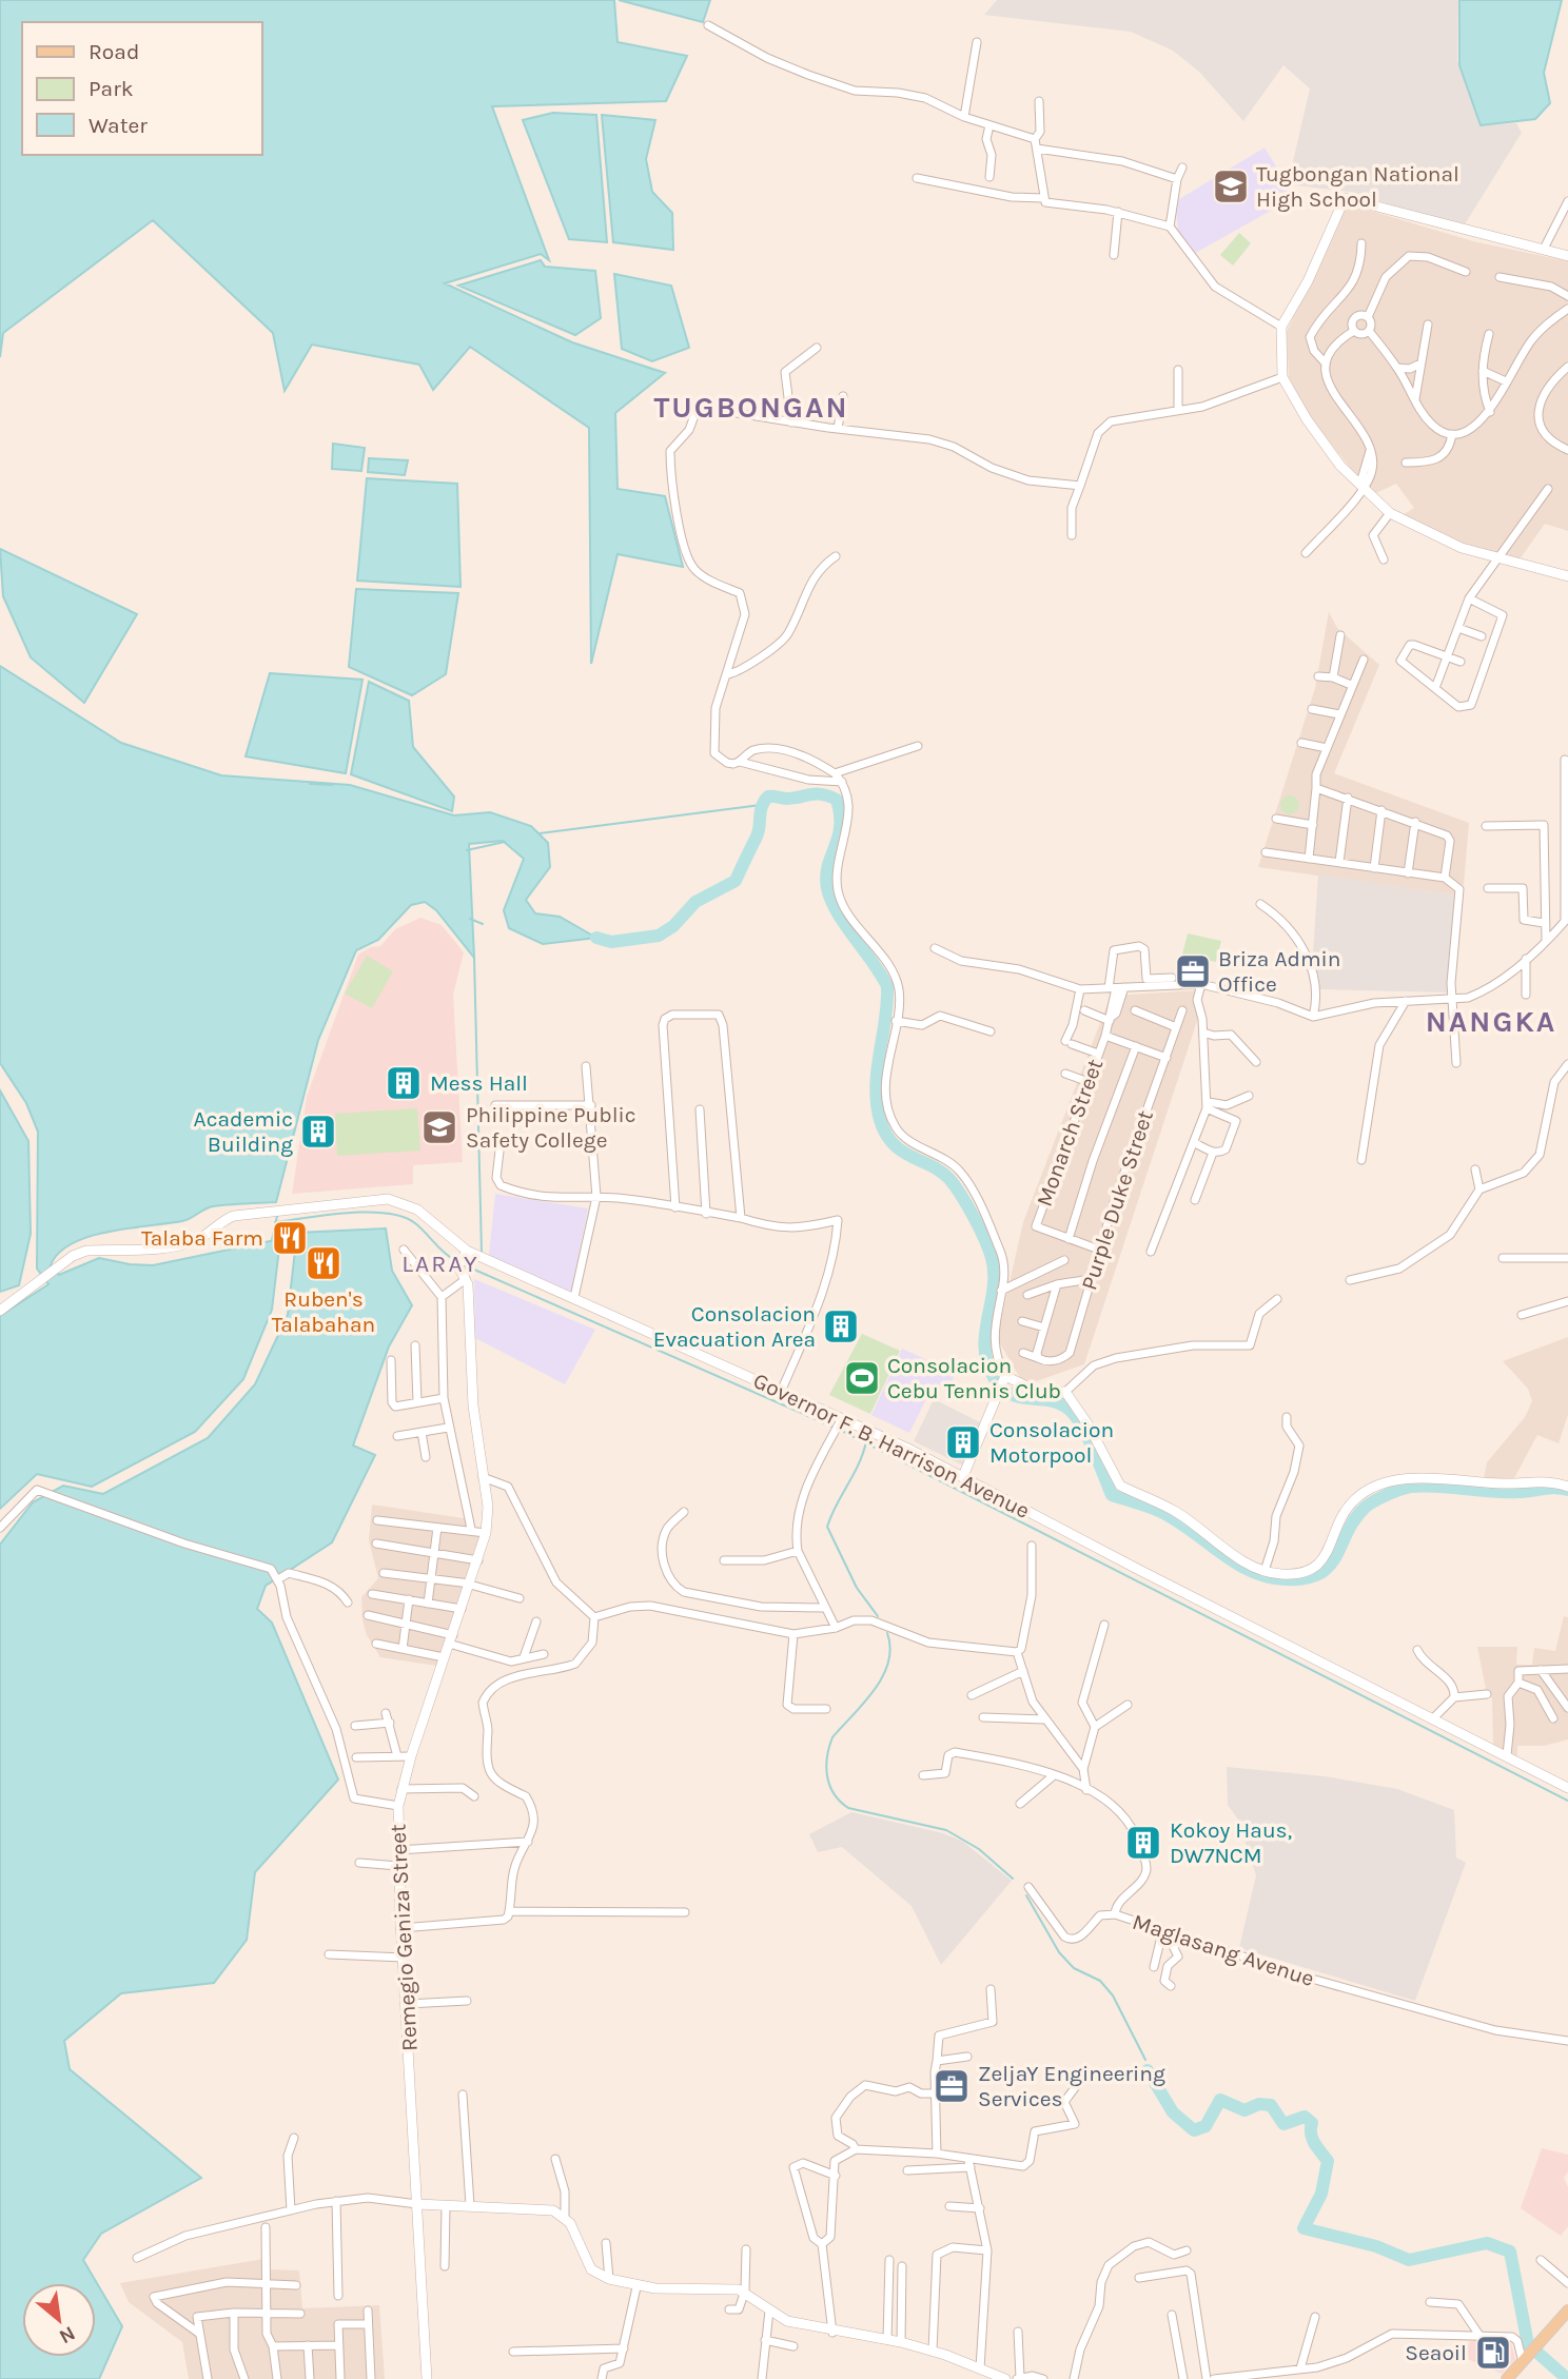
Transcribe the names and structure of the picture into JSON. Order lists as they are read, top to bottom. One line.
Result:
{"streets":{"street":["Monarch Street","Purple Duke Street","Governor F. B. Harrison Avenue","Remegio Geniza Street","Maglasang Avenue"]},"crossings":[["Monarch Street","Purple Duke Street"],["Governor F. B. Harrison Avenue","Remegio Geniza Street"]],"districts":["TUGBONGAN","NANGKA","LARAY"],"places":{"school or university":["Tugbongan National High School","Philippine Public Safety College"],"office":["Briza Admin Office","ZeljaY Engineering Services"],"building":["Mess Hall","Academic Building","Consolacion Evacuation Area","Consolacion Motorpool","Kokoy Haus, DW7NCM"],"restaurant":["Talaba Farm","Ruben's Talabahan"],"sports":["Consolacion Cebu Tennis Club"],"fuel station":["Seaoil"]},"legend":["Road","Park","Water"],"north":"bottom right"}
